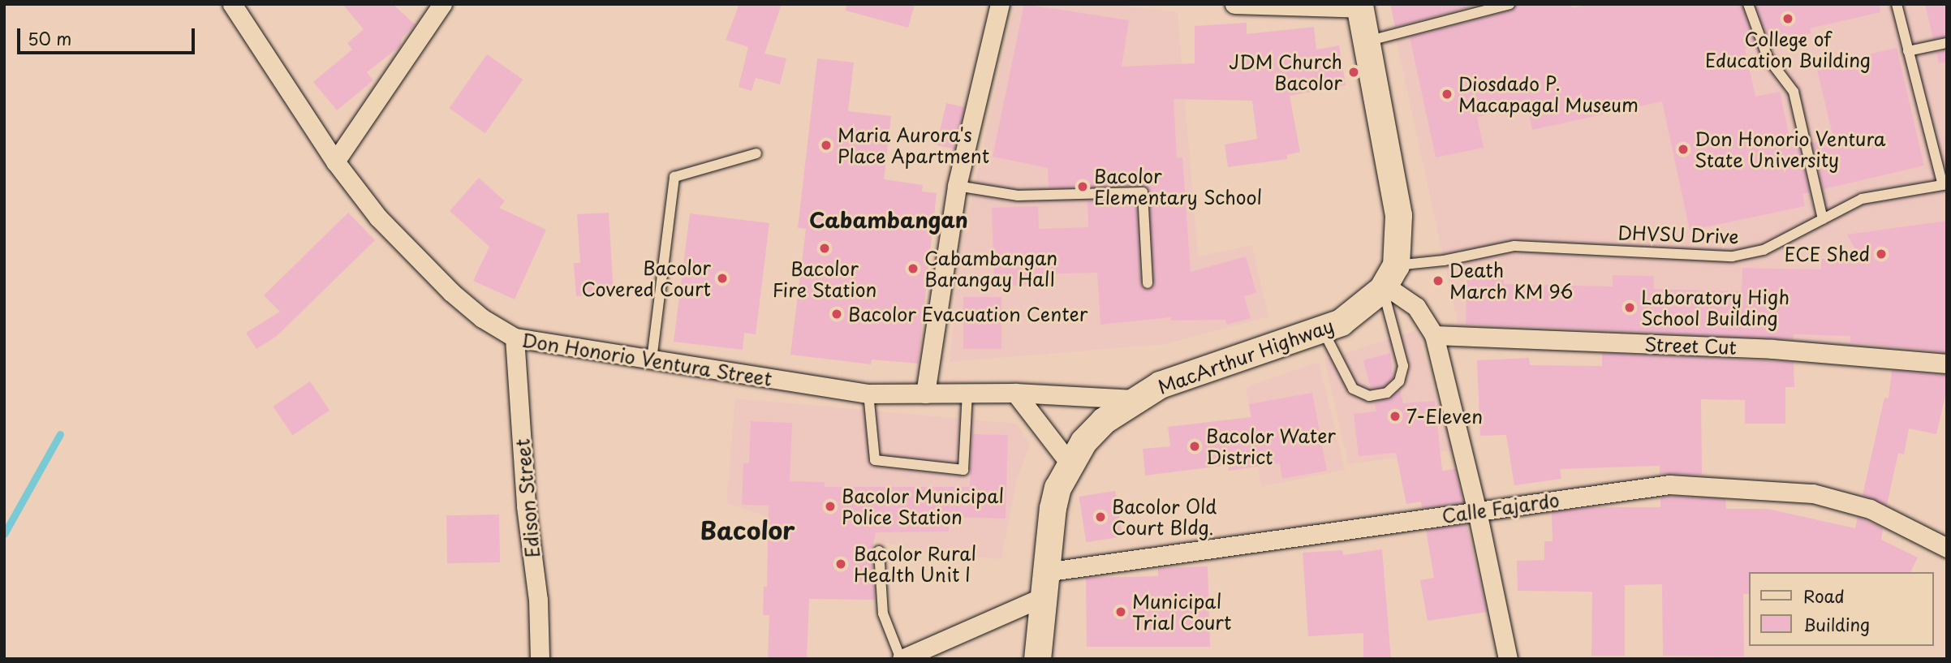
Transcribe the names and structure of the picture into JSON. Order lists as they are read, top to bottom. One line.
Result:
{"streets":{"main road":["MacArthur Highway"],"street":["Street Cut","Don Honorio Ventura Street","Edison Street","Calle Fajardo"],"lane":["DHVSU Drive"]},"crossings":[["DHVSU Drive","MacArthur Highway"],["MacArthur Highway","Don Honorio Ventura Street"],["MacArthur Highway","Calle Fajardo"],["Don Honorio Ventura Street","Edison Street"]],"districts":["Cabambangan","Bacolor"],"places":["College of Education Building","JDM Church Bacolor","Diosdado P. Macapagal Museum","Maria Aurora's Place Apartment","Don Honorio Ventura State University","Bacolor Elementary School","Bacolor Fire Station","ECE Shed","Cabambangan Barangay Hall","Bacolor Covered Court","Death March KM 96","Laboratory High School Building","Bacolor Evacuation Center","7-Eleven","Bacolor Water District","Bacolor Municipal Police Station","Bacolor Old Court Bldg.","Bacolor Rural Health Unit I","Municipal Trial Court"],"legend":["Road","Building"],"scale_bar":"50 m"}
